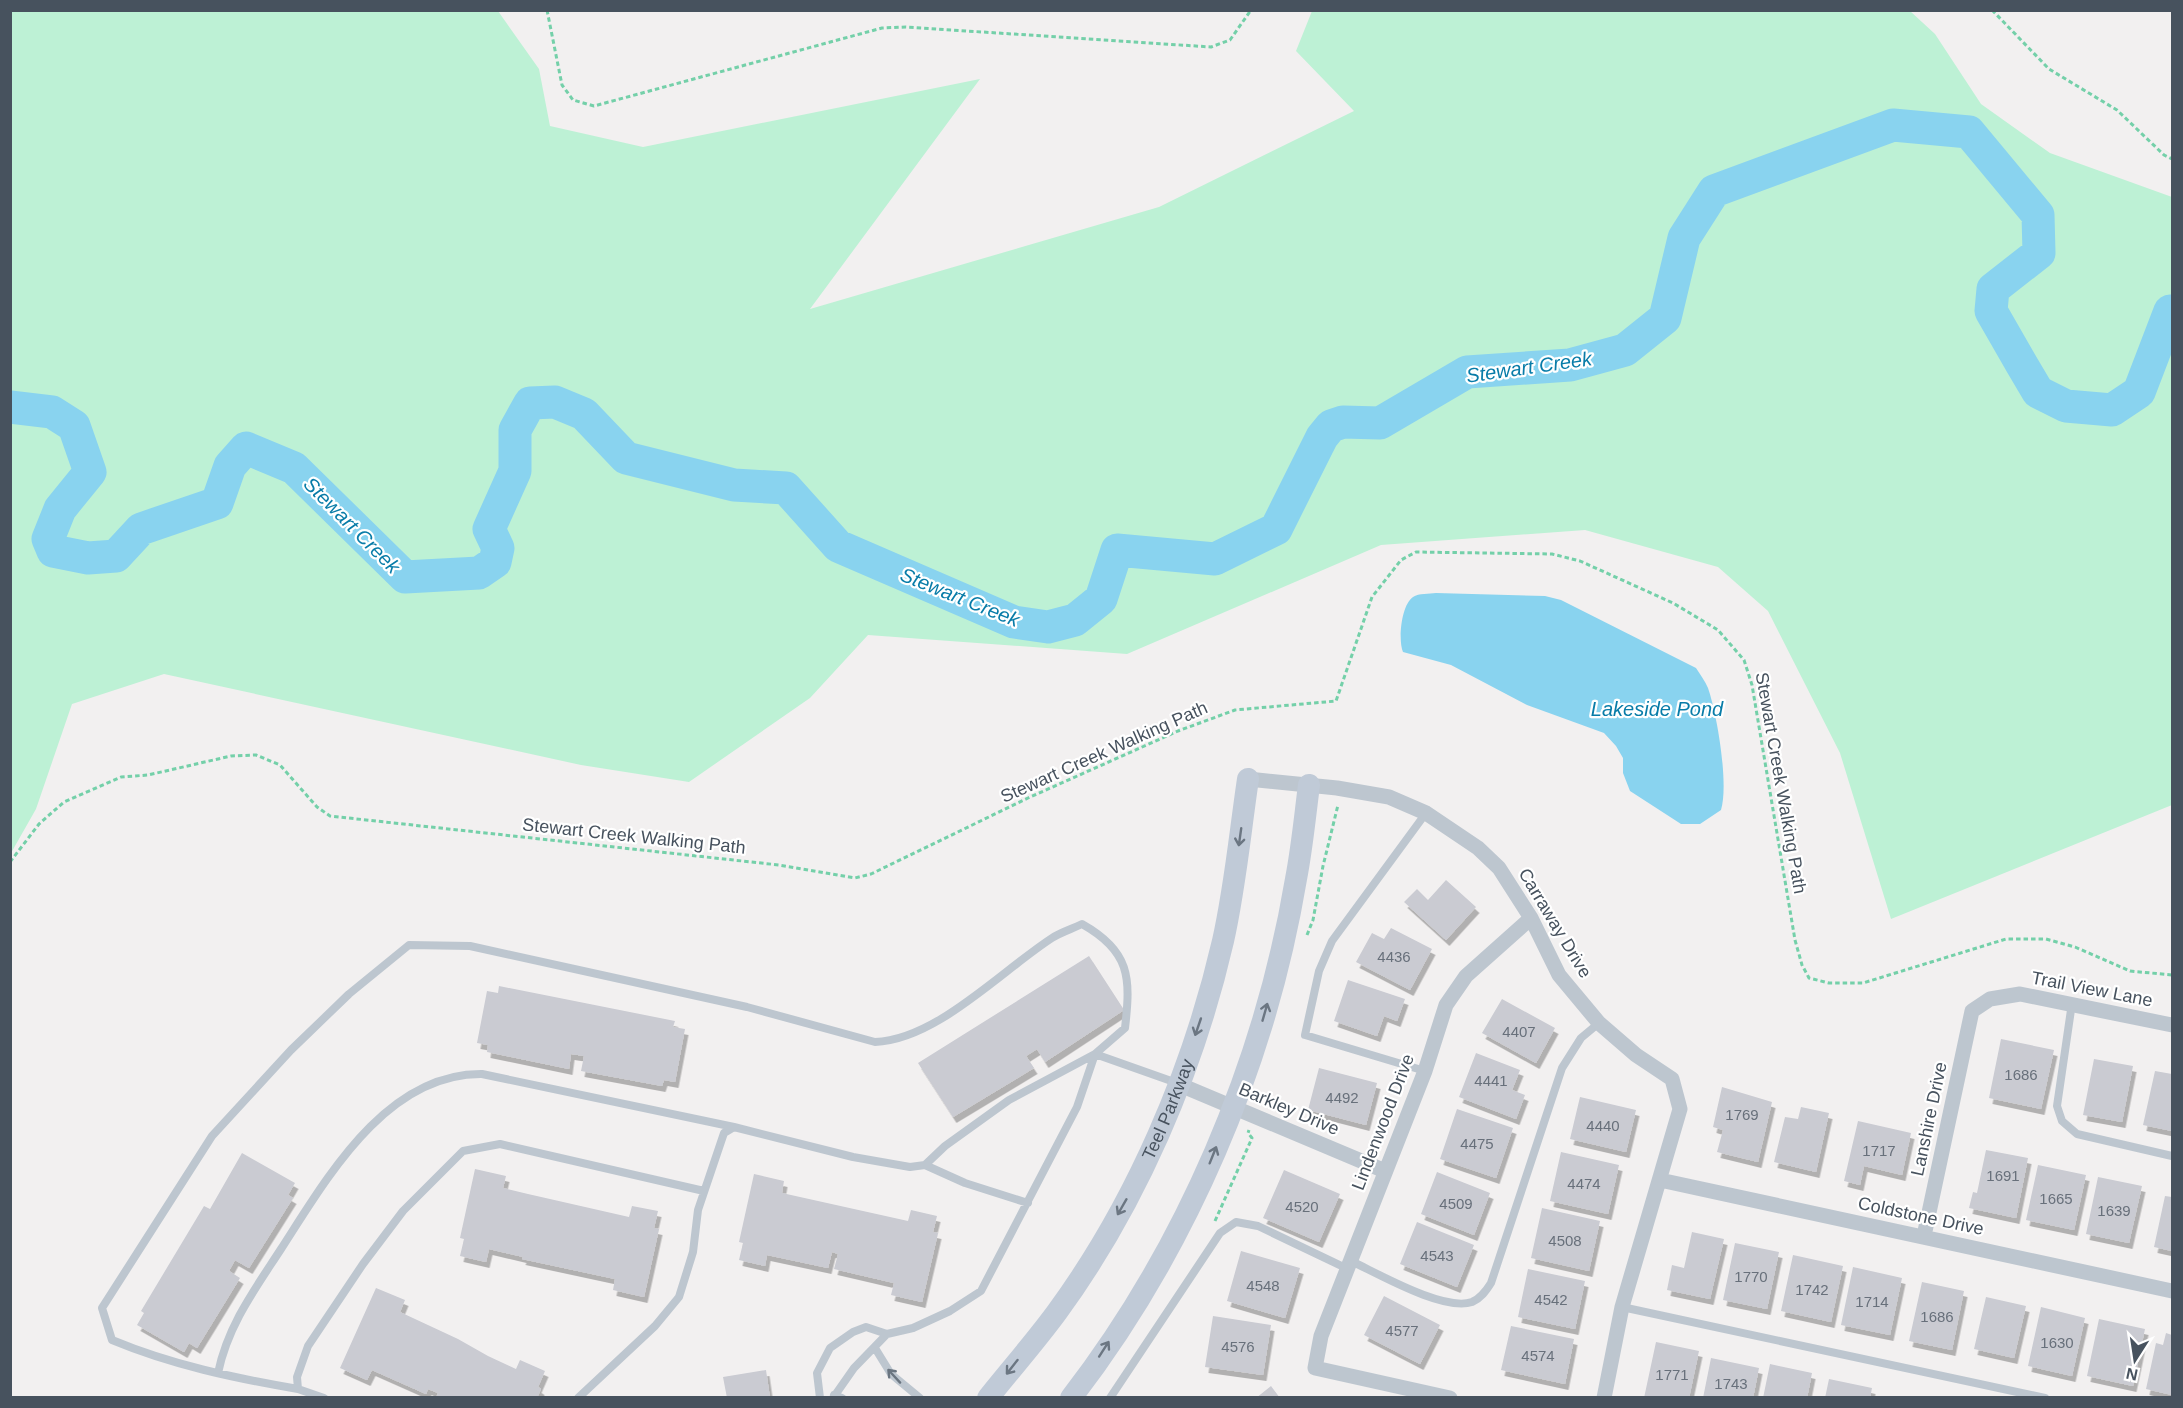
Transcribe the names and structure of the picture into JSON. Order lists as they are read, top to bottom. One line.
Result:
{"streets":{"street":["Carraway Drive","Trail View Lane","Teel Parkway","Barkley Drive","Lanshire Drive","Lindenwood Drive","Coldstone Drive"],"path":["Stewart Creek Walking Path"]},"crossings":[["Carraway Drive","Teel Parkway"],["Carraway Drive","Lindenwood Drive"],["Carraway Drive","Coldstone Drive"],["Trail View Lane","Lanshire Drive"],["Teel Parkway","Barkley Drive"],["Barkley Drive","Lindenwood Drive"],["Lanshire Drive","Coldstone Drive"]],"water":["Stewart Creek","Lakeside Pond"],"house_numbers":["4436","4407","1686","4441","4492","1769","4440","4475","1717","1691","4474","1665","4509","4520","1639","4508","4543","1770","4548","1742","4542","1714","1686","4577","1630","4576","4574","1771","1743"],"north":"bottom"}
